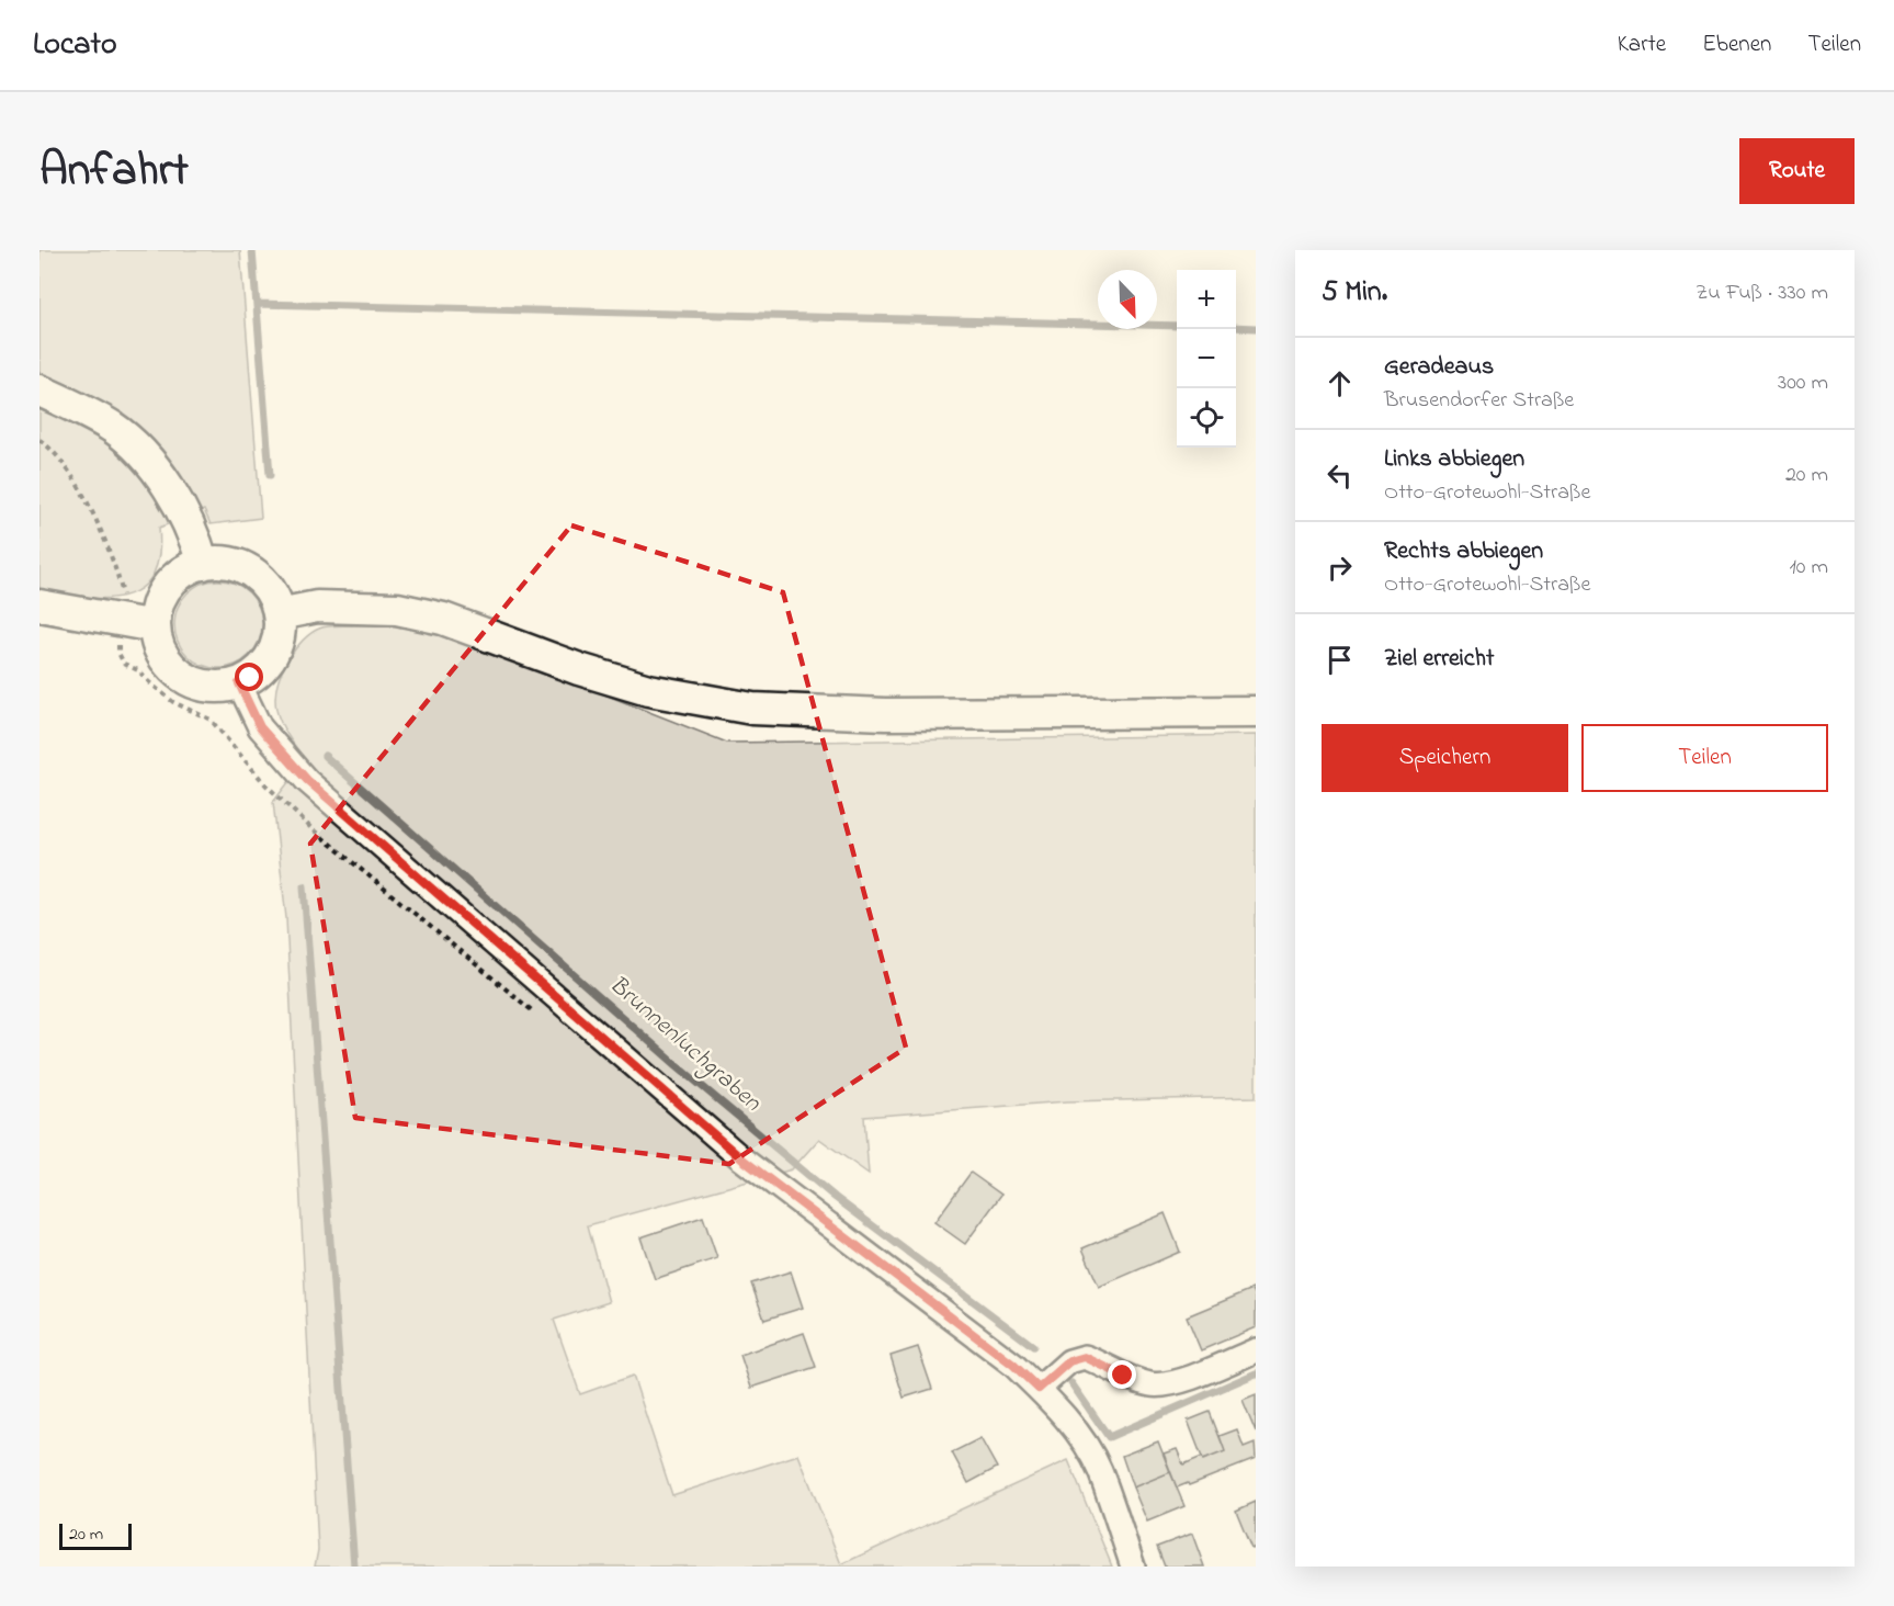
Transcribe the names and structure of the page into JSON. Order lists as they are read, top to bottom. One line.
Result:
{"water":["Brunnenluchgraben"],"scale_bar":"20 m","north":"bottom right","page":{"header":"Locato","nav":["Karte","Ebenen","Teilen"],"title":"Anfahrt","buttons":["Route",["Speichern","Teilen"]],"heading":["5 Min.","Zu Fuß · 330 m"],"map_buttons":["+","−"],"list":[["Geradeaus","Brusendorfer Straße","300 m"],["Links abbiegen","Otto-Grotewohl-Straße","20 m"],["Rechts abbiegen","Otto-Grotewohl-Straße","10 m"],"Ziel erreicht"],"scale":"20 m"}}
